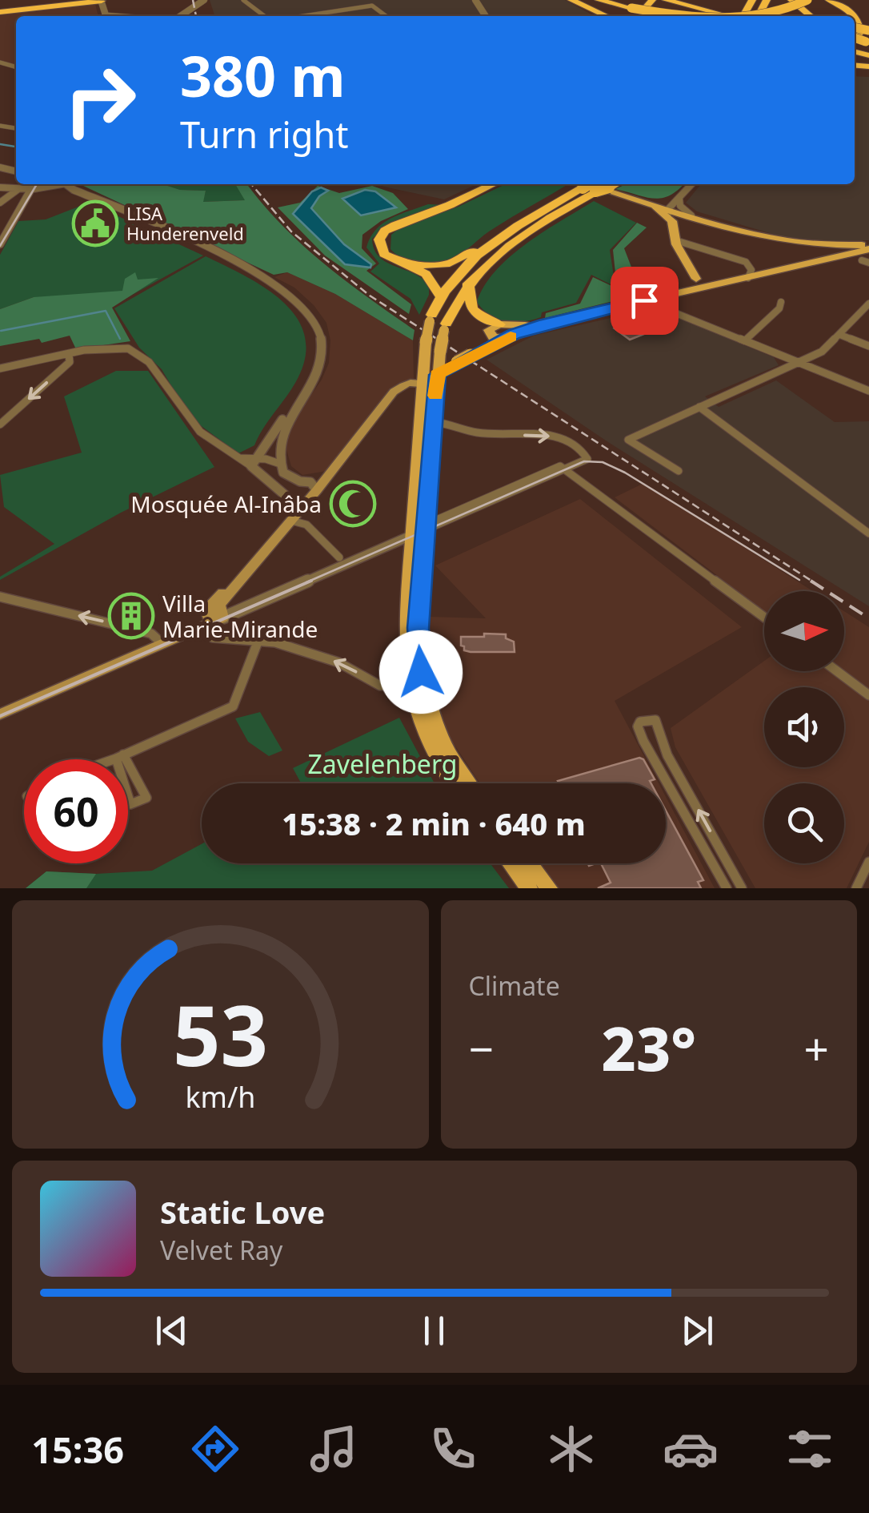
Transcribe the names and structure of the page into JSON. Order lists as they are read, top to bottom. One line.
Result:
{"parks":["Zavelenberg"],"places":{"public building":["LISA Hunderenveld"],"mosque":["Mosquée Al-Inâba"],"building":["Villa Marie-Mirande"]},"north":"right","page":{"turn":["380 m","Turn right"],"limit":"60","trip":"15:38 · 2 min · 640 m","tile":"Climate","heat":["−","23°","+"],"song":["Static Love","Velvet Ray"],"tabs":"15:36","gauge":["53","km/h"]}}
